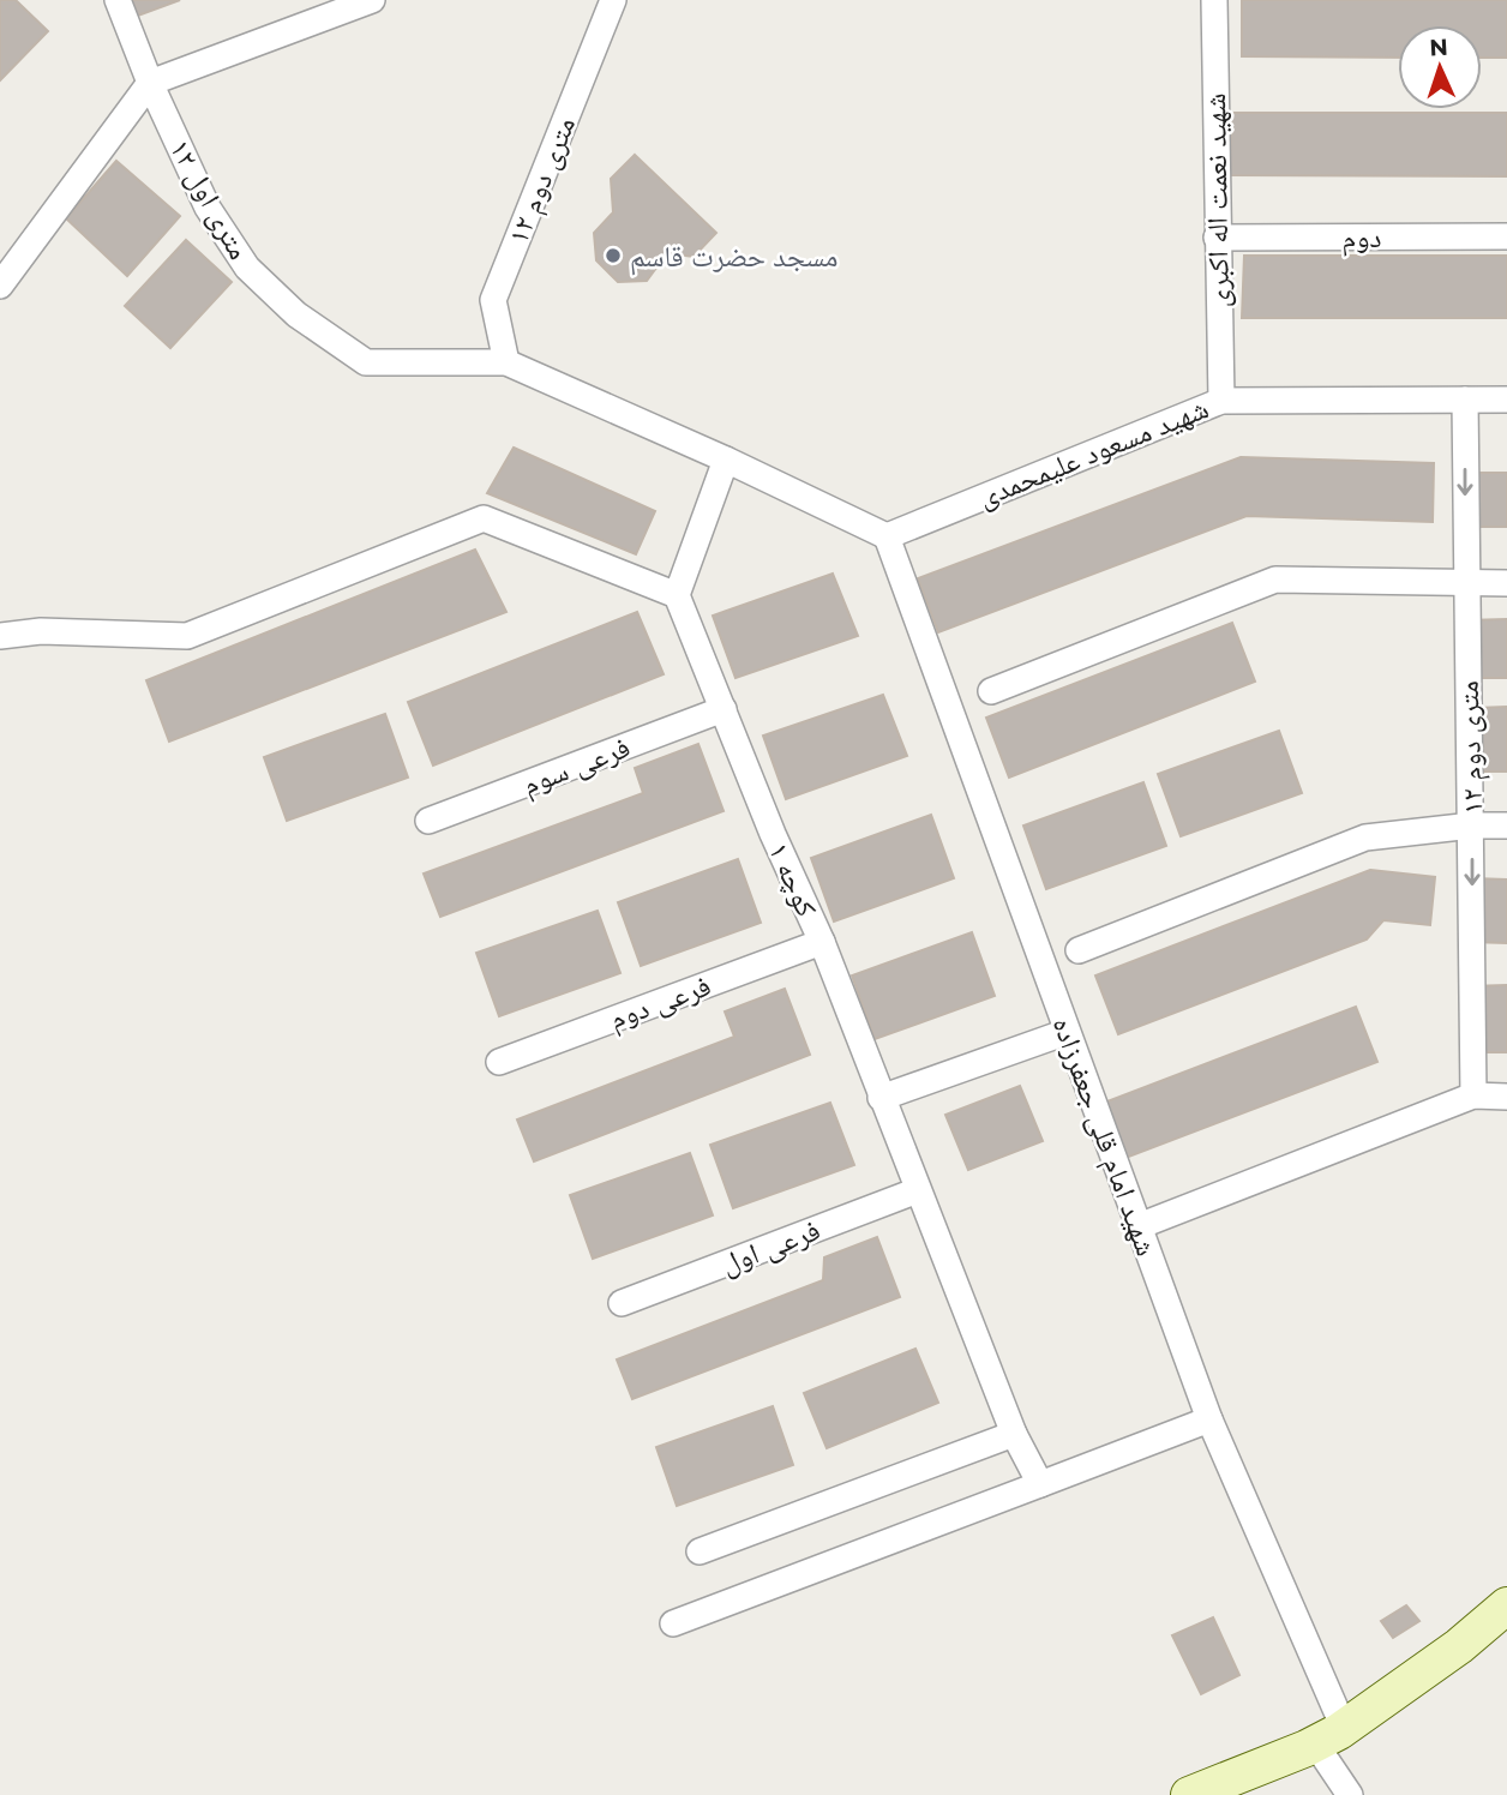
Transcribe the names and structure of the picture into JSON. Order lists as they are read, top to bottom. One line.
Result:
{"streets":{"street":["۱۲ متری دوم","۱۲ متری اول","شهید نعمت اله اکبری","دوم","شهید مسعود علیمحمدی","فرعی سوم","کوچه ۱","فرعی دوم","شهید امام قلی جعفرزاده","فرعی اول"]},"crossings":[["۱۲ متری دوم","۱۲ متری اول"],["۱۲ متری دوم","شهید مسعود علیمحمدی"],["شهید نعمت اله اکبری","دوم"],["شهید نعمت اله اکبری","شهید مسعود علیمحمدی"],["شهید مسعود علیمحمدی","شهید امام قلی جعفرزاده"],["فرعی سوم","کوچه ۱"],["کوچه ۱","فرعی دوم"],["کوچه ۱","فرعی اول"]],"one_way":["۱۲ متری دوم"],"places":["مسجد حضرت قاسم"],"north":"top"}
